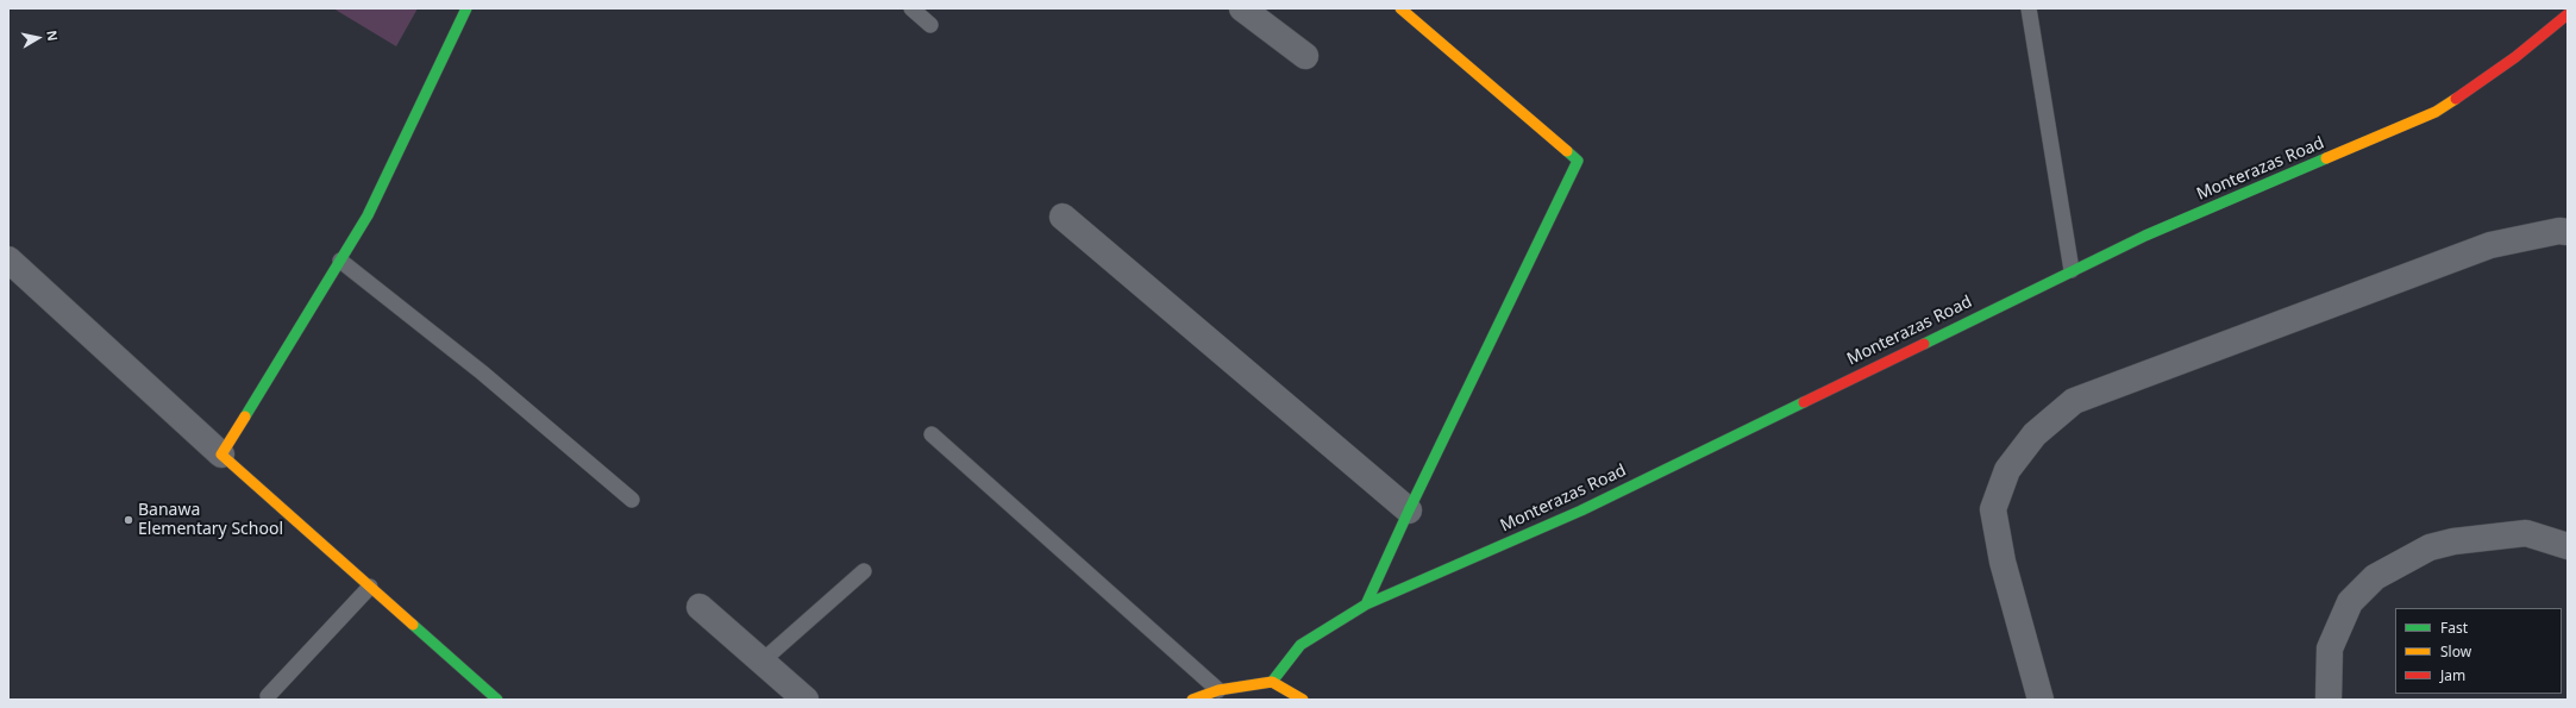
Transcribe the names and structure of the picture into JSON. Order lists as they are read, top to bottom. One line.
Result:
{"streets":{"street":["Monterazas Road"]},"places":["Banawa Elementary School"],"legend":["Fast","Slow","Jam"],"north":"right"}
